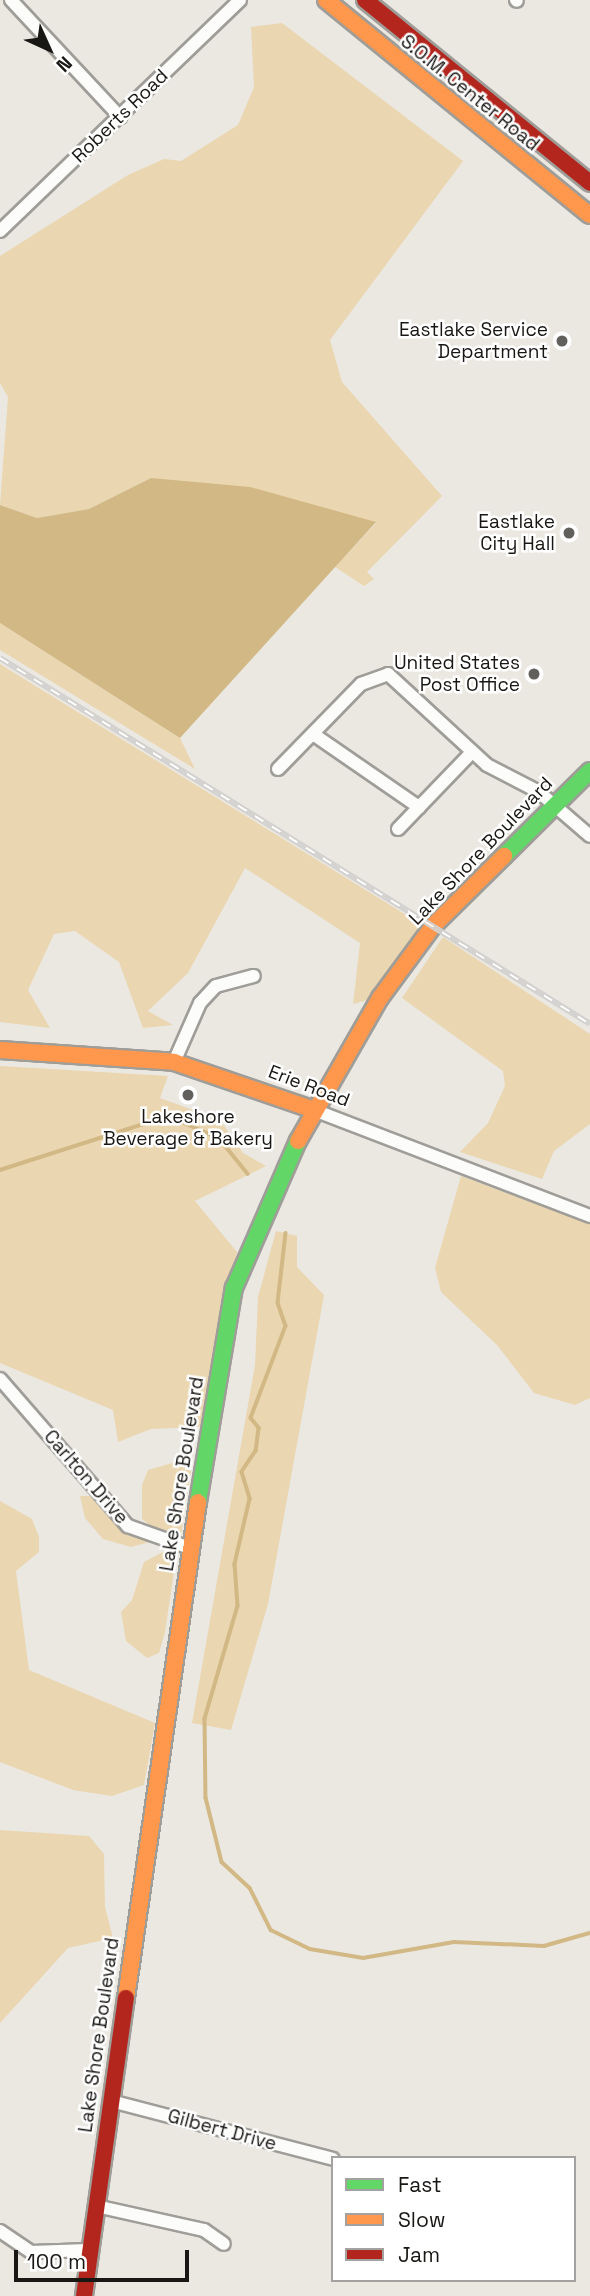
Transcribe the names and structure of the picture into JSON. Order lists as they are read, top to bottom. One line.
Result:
{"streets":{"main road":["S.O.M. Center Road","Lake Shore Boulevard","Erie Road"],"street":["Roberts Road","Carlton Drive","Gilbert Drive"]},"crossings":[["Lake Shore Boulevard","Erie Road"],["Lake Shore Boulevard","Carlton Drive"],["Lake Shore Boulevard","Gilbert Drive"]],"places":["Eastlake Service Department","Eastlake City Hall","United States Post Office","Lakeshore Beverage & Bakery"],"legend":["Fast","Slow","Jam"],"scale_bar":"100 m","north":"bottom right"}
